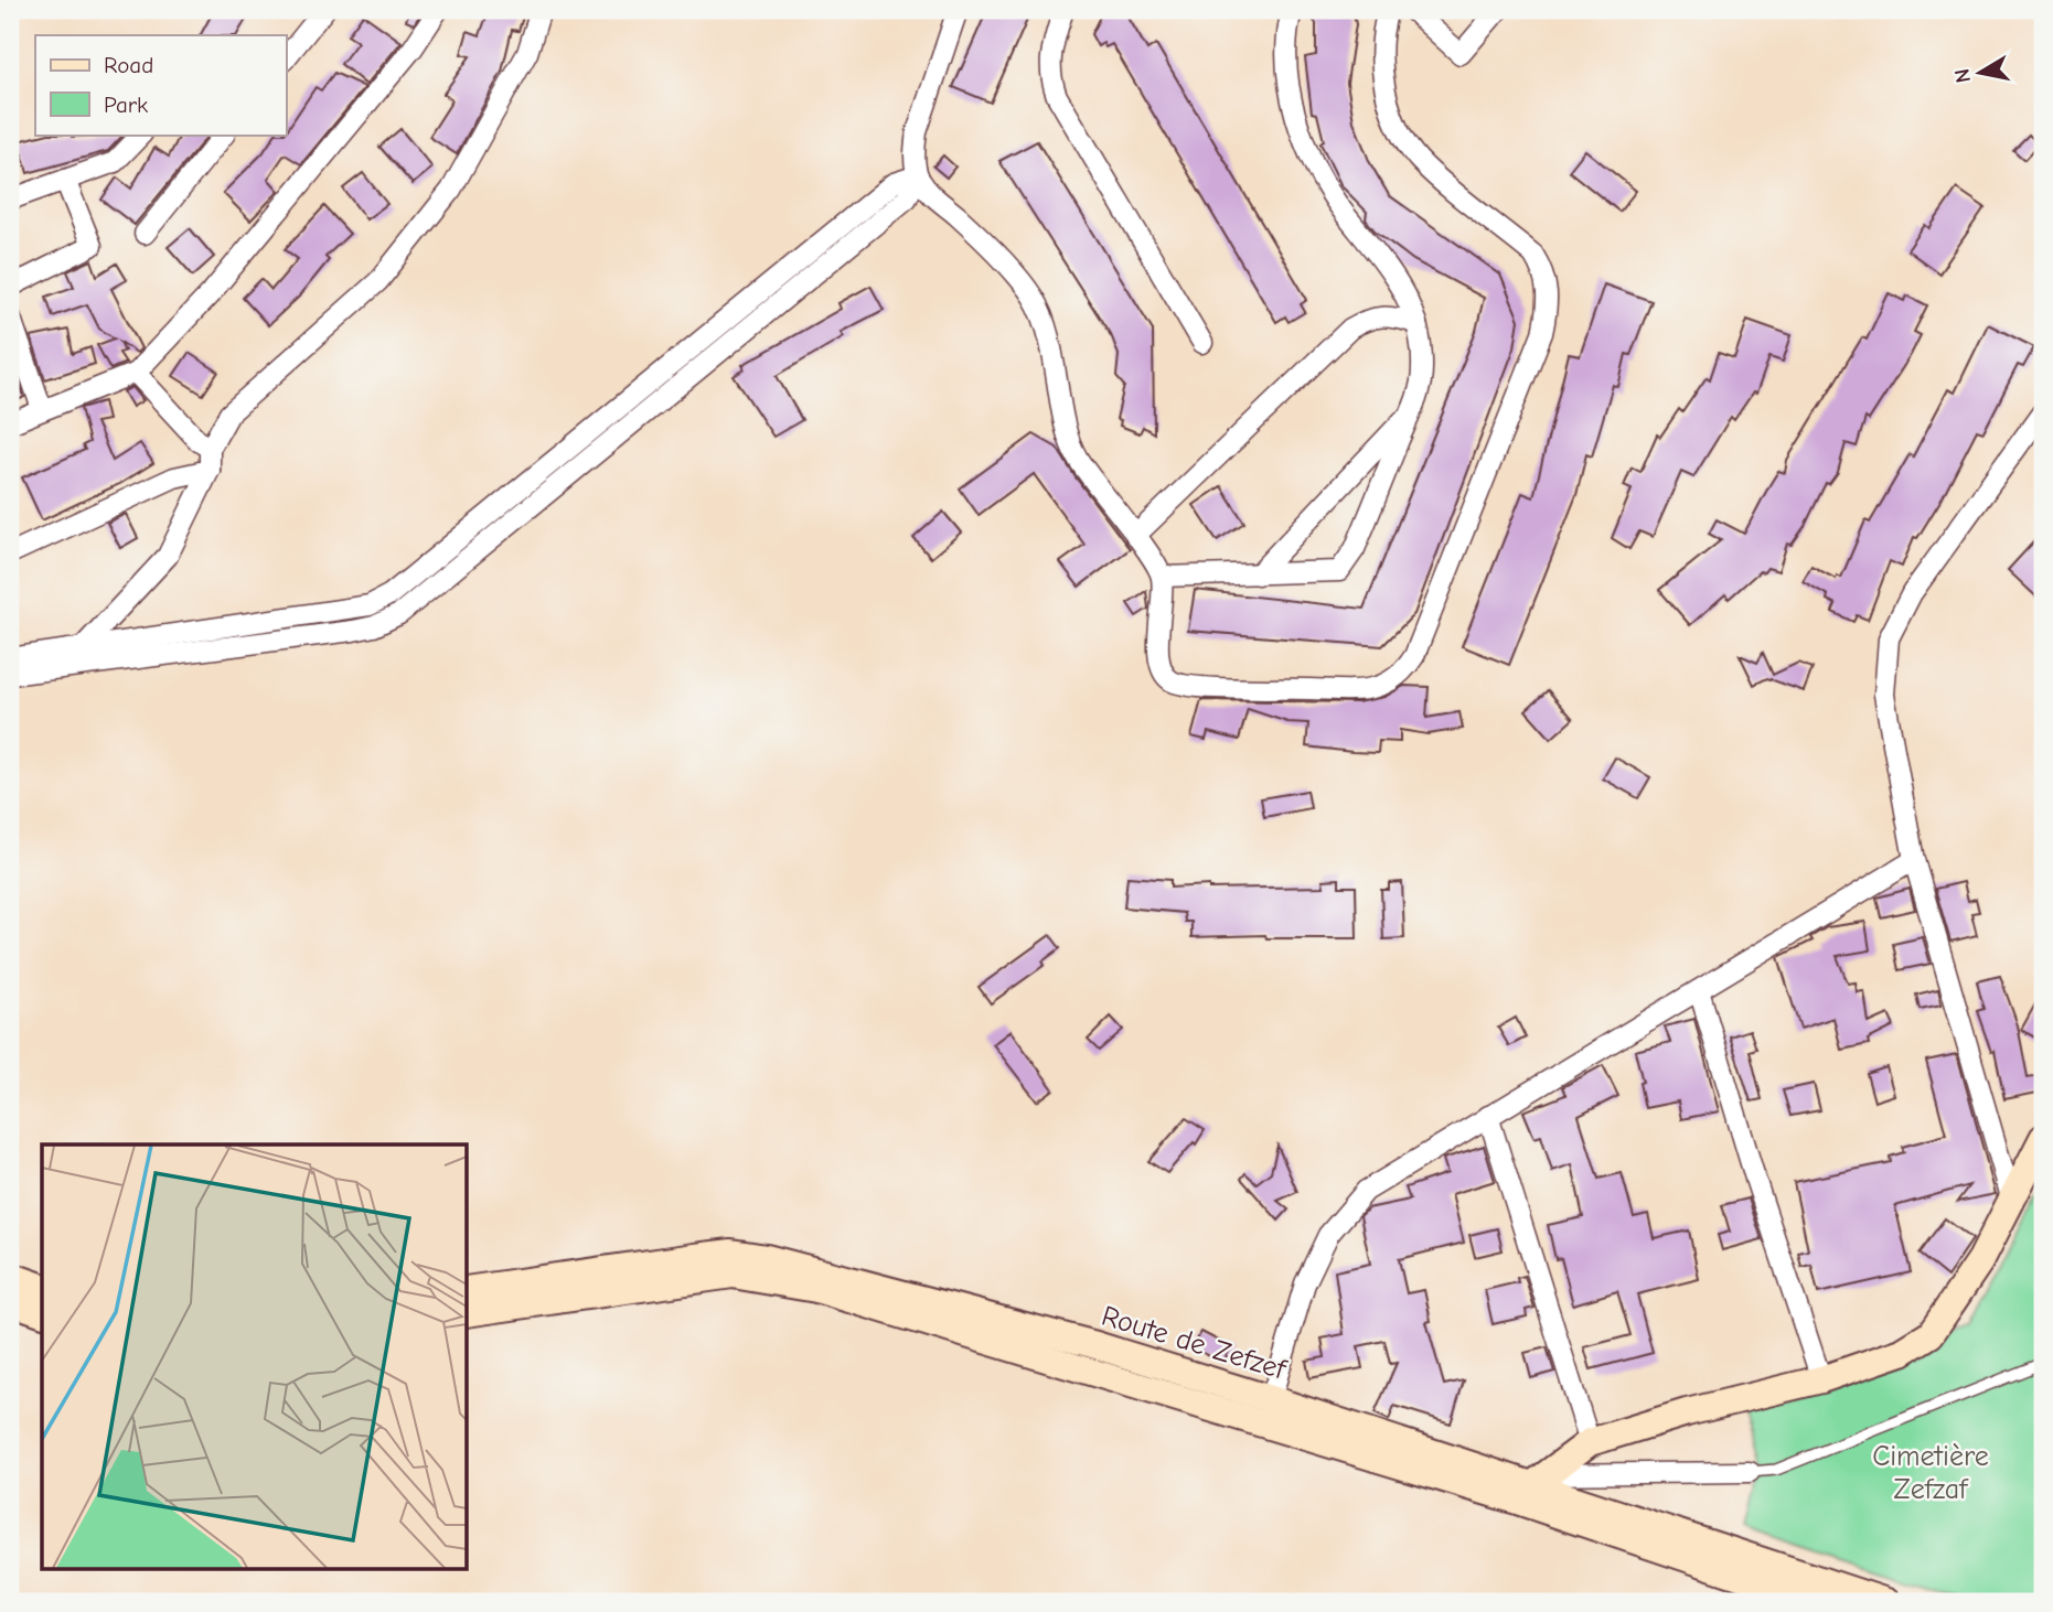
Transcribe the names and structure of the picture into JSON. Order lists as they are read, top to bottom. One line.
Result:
{"streets":{"main road":["Route de Zefzef"]},"parks":["Cimetière Zefzaf"],"legend":["Road","Park"],"north":"left"}
